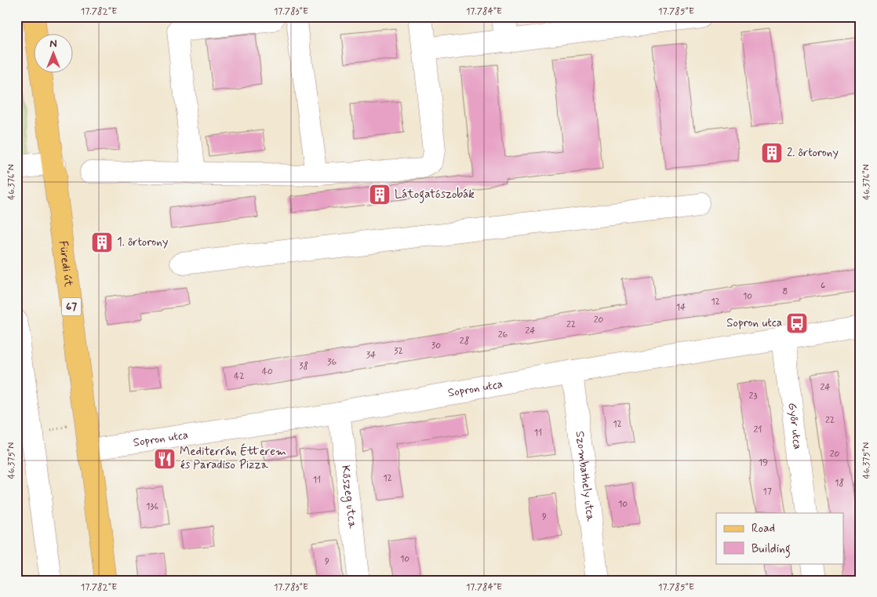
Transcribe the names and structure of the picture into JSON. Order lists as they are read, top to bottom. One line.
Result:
{"streets":{"main road":["Füredi út","67"],"street":["Sopron utca","Győr utca","Szombathely utca","Kőszeg utca"]},"crossings":[["Füredi út","Sopron utca"],["Sopron utca","Győr utca"],["Sopron utca","Szombathely utca"],["Sopron utca","Kőszeg utca"]],"places":{"building":["2. őrtorony","Látogatószobák","1. őrtorony"],"bus stop":["Sopron utca"],"restaurant":["Mediterrán Étterem és Paradiso Pizza"]},"house_numbers":["6","8","10","12","14","20","22","24","26","28","30","32","34","36","38","40","42","24","23","22","12","21","11","20","19","12","11","18","17","10","136","9","10","9"],"legend":["Road","Building"],"north":"top","coordinates":["17.782°E","17.783°E","17.784°E","17.785°E","46.376°N","46.375°N"]}
